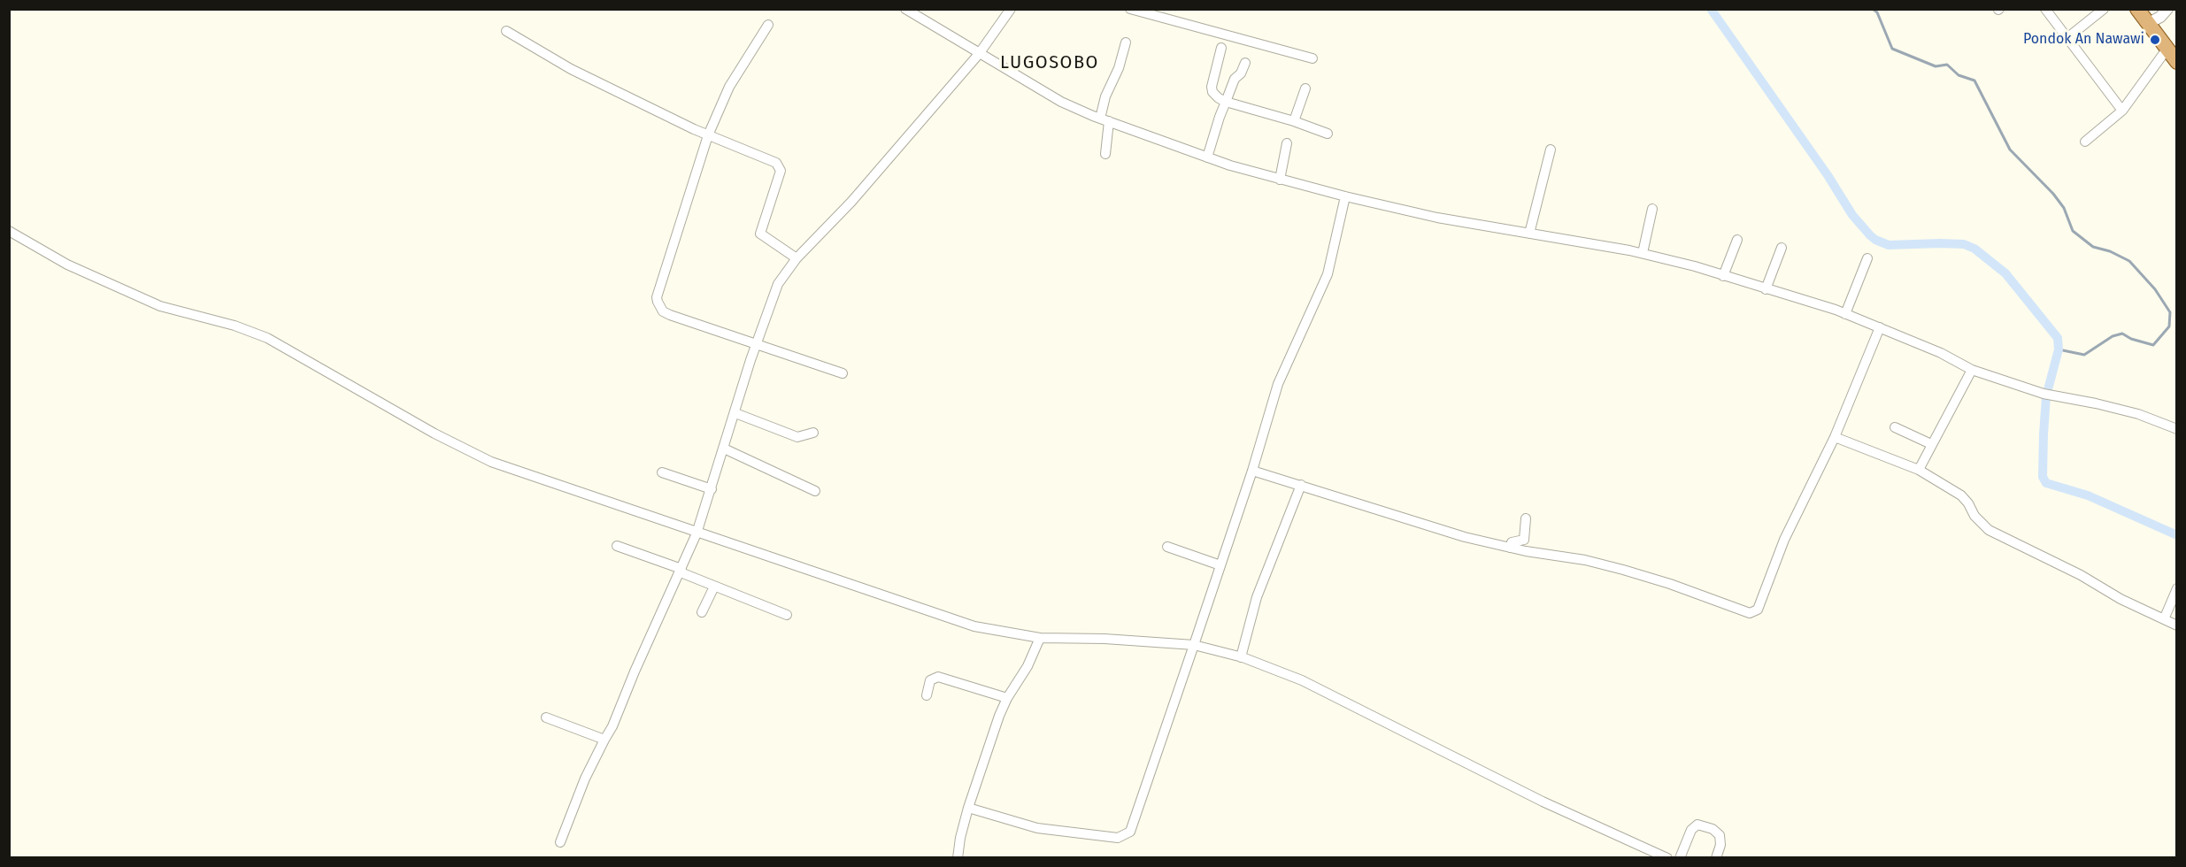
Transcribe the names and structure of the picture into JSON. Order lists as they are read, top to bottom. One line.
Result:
{"districts":["LUGOSOBO"],"places":["Pondok An Nawawi"]}
